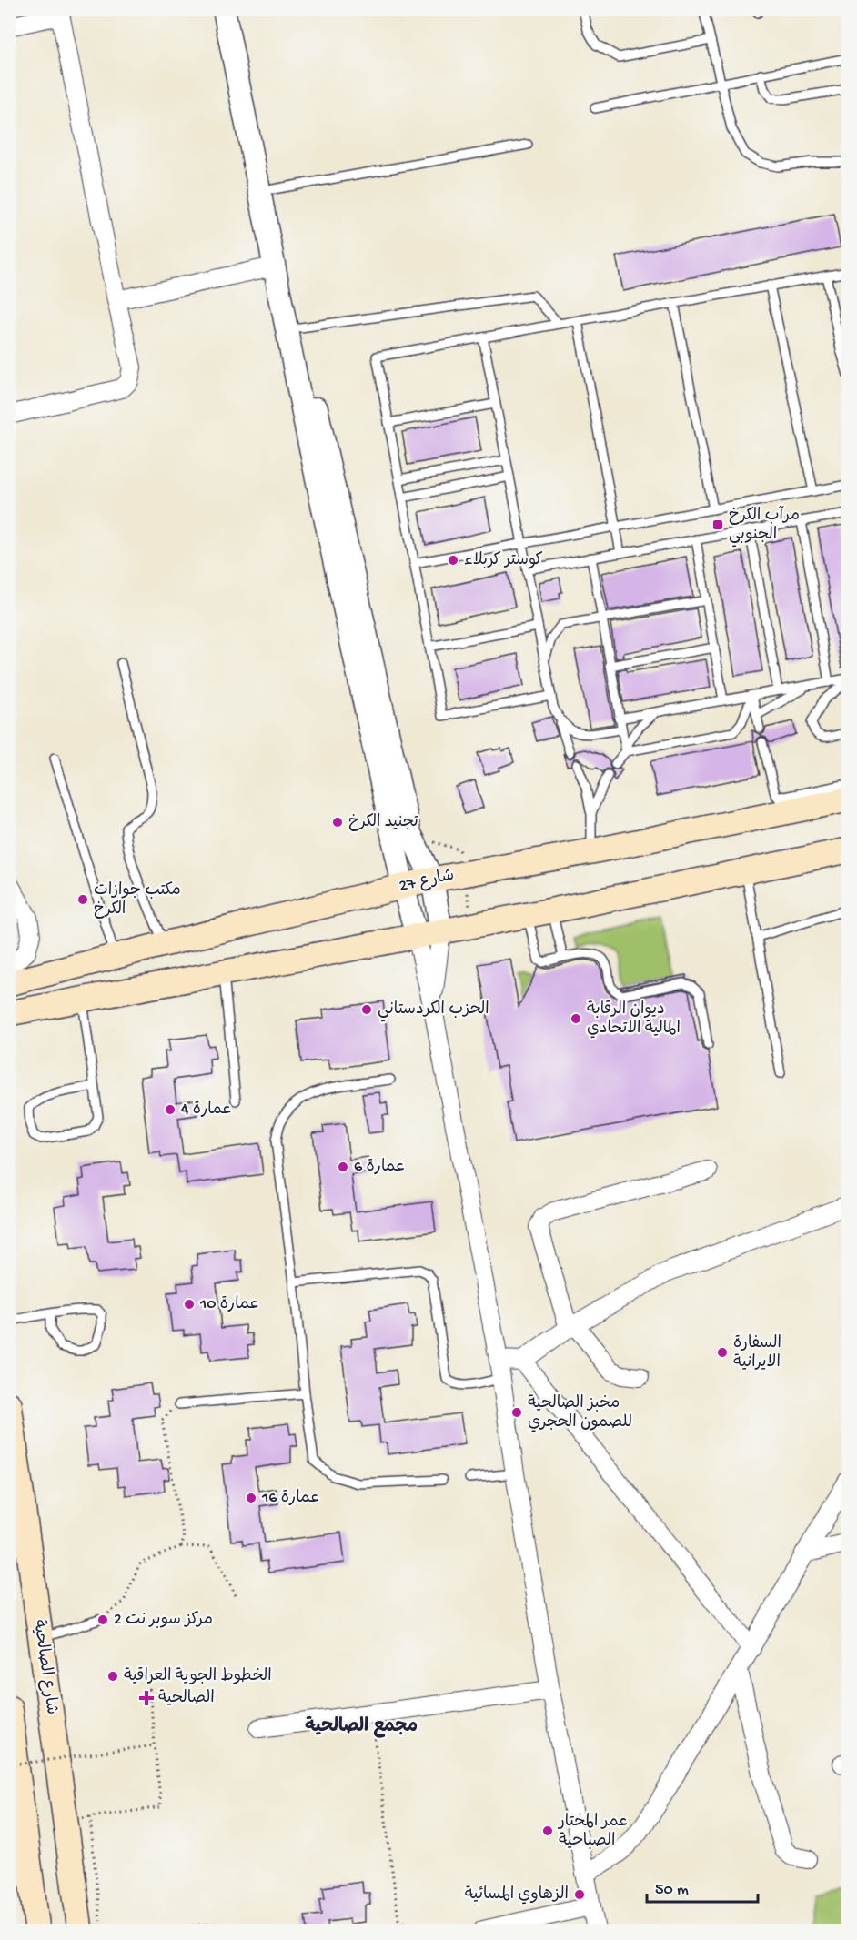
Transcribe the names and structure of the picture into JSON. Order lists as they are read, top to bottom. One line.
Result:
{"streets":{"main road":["شارع 27","شارع الصالحية"]},"districts":["مجمع الصالحية"],"places":{"transit":["مرآب الكرخ الجنوبي"],"other":["كوستر كربلاء","تجنيد الكرخ","مكتب جوازات الكرخ","الحزب الكردستاني","ديوان الرقابة المالية الاتحادي","عمارة 4","عمارة 6","عمارة 10","السفارة الايرانية","مخبز الصالحية للصمون الحجري","عمارة 16","مركز سوبر نت 2","الخطوط الجوية العراقية","عمر المختار الصباحية","الزهاوي المسائية"],"health":["الصالحية"]},"scale_bar":"50 m"}
